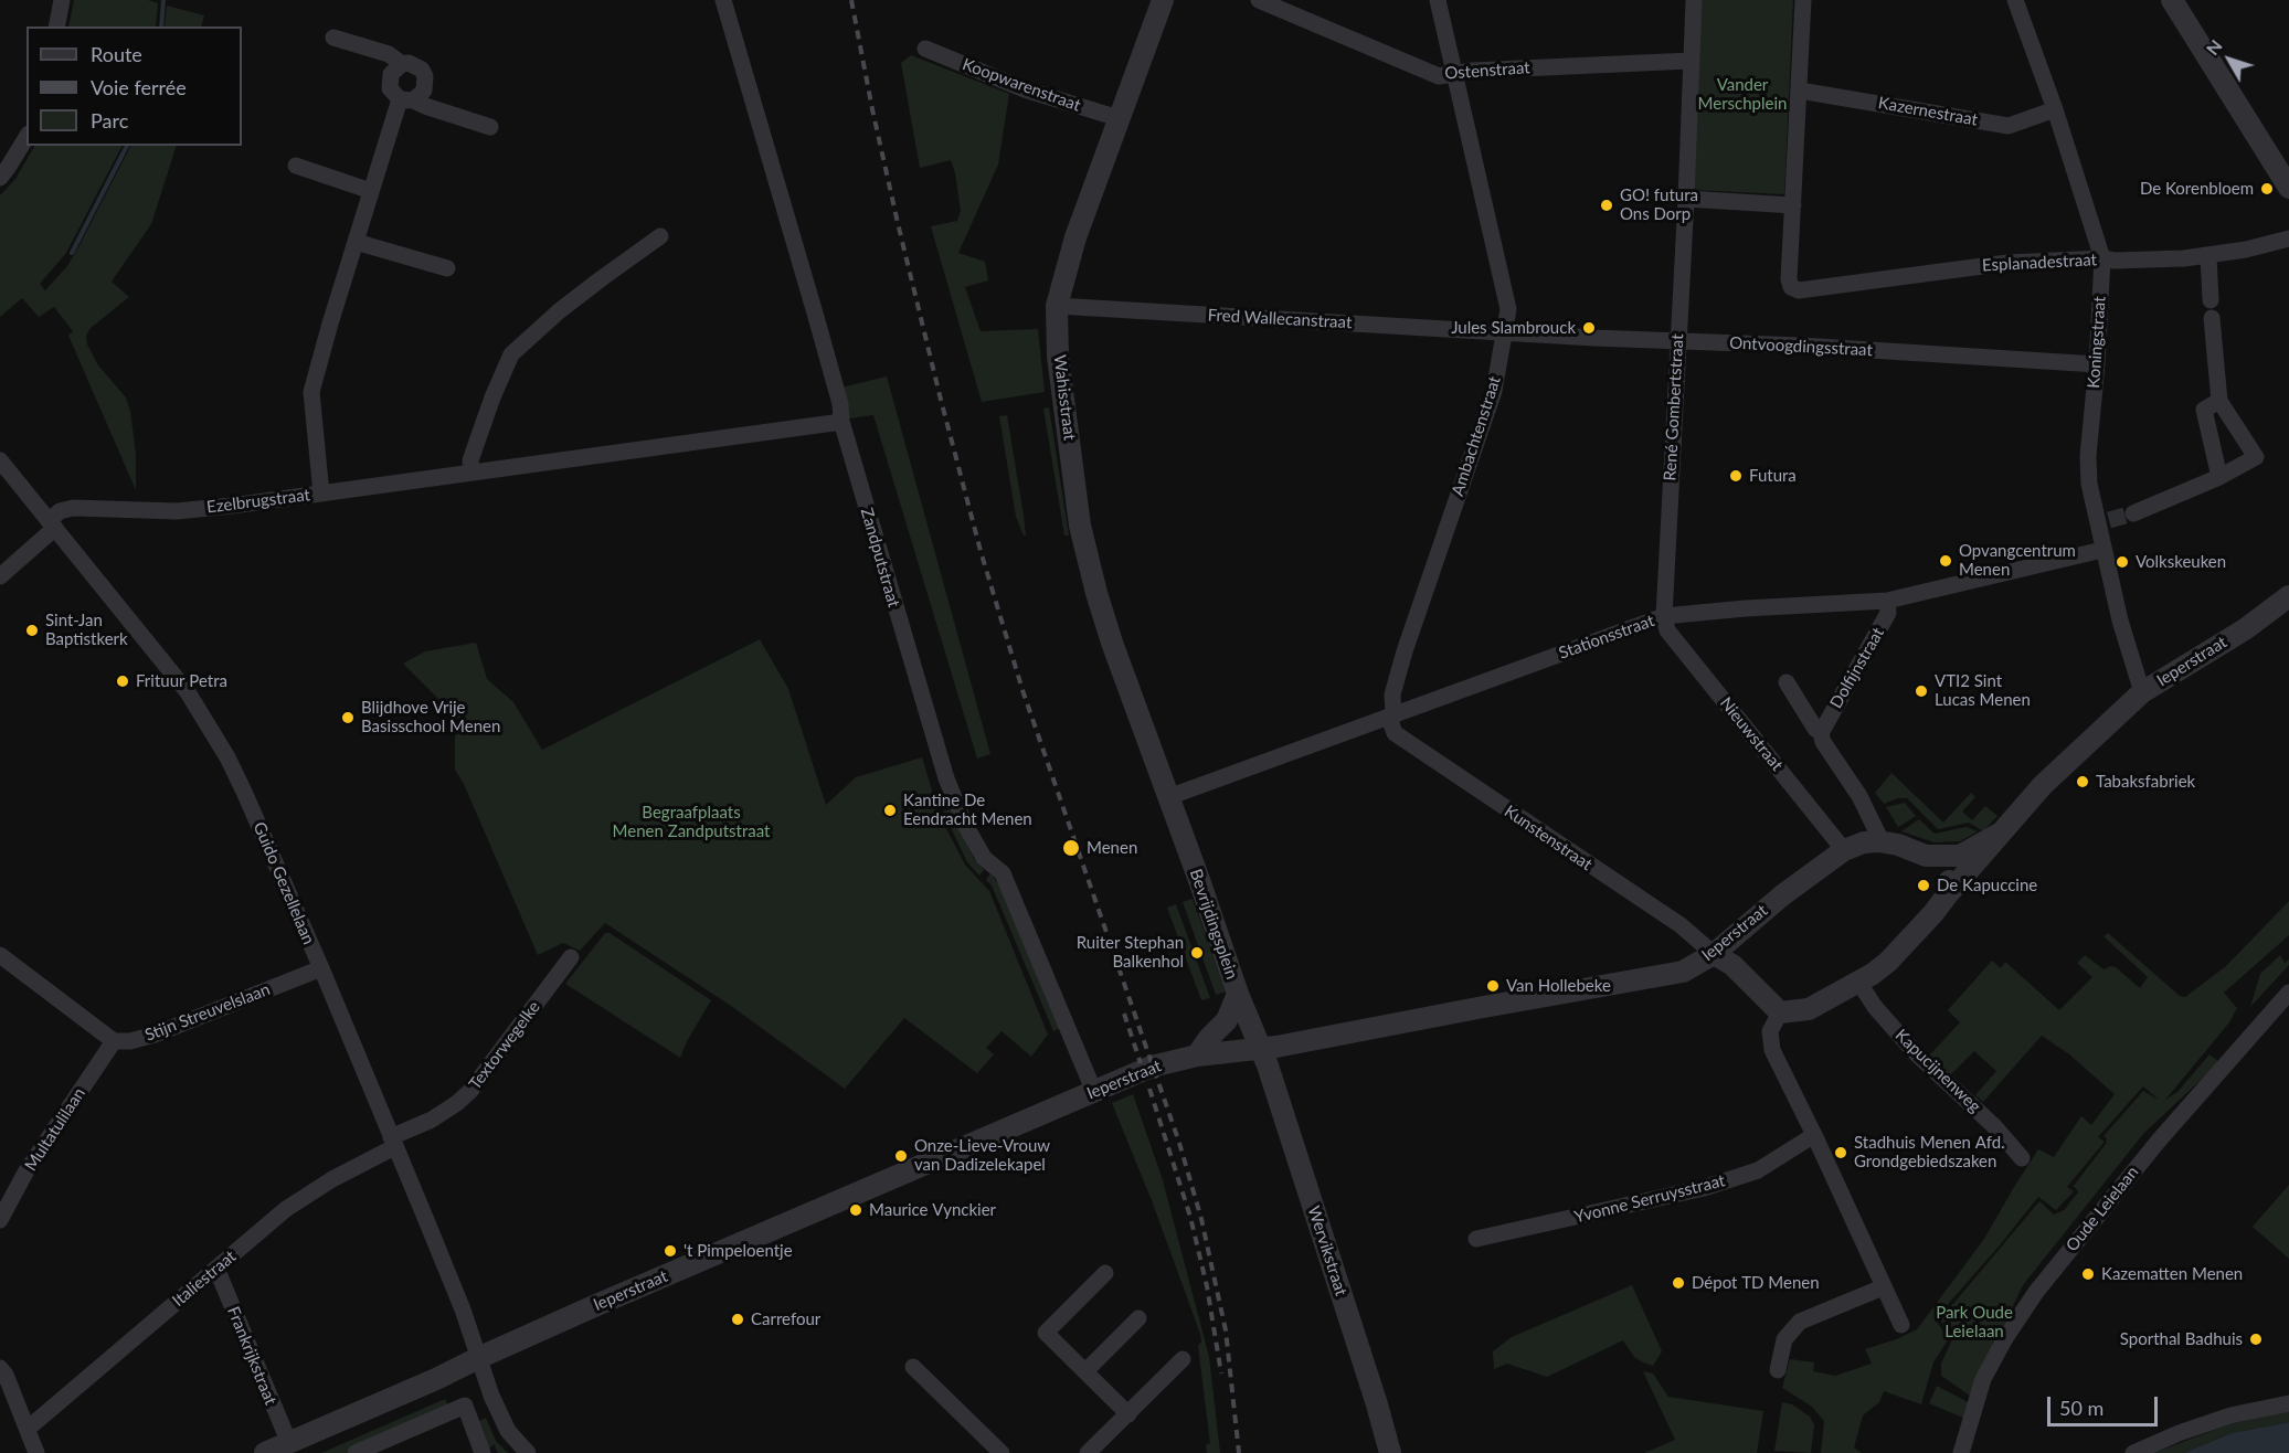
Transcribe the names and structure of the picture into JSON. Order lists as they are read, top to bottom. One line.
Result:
{"streets":{"street":["Ostenstraat","Koopwarenstraat","Kazernestraat","Esplanadestraat","Fred Wallecanstraat","Koningstraat","Ontvoogdingsstraat","Wahisstraat","René Gombertstraat","Ambachtenstraat","Ezelbrugstraat","Zandputstraat","Stationsstraat","Ieperstraat","Dolfijnstraat","Nieuwstraat","Kunstenstraat","Guido Gezellelaan","Bevrijdingsplein","Stijn Streuvelslaan","Textorwegelke","Kapucijnenweg","Multatulilaan","Yvonne Serruysstraat","Oude Leielaan","Wervikstraat","Italiestraat","Frankrijkstraat"]},"crossings":[["Ostenstraat","Ambachtenstraat"],["Koopwarenstraat","Wahisstraat"],["Kazernestraat","Koningstraat"],["Esplanadestraat","Koningstraat"],["Fred Wallecanstraat","Ontvoogdingsstraat"],["Fred Wallecanstraat","Wahisstraat"],["Fred Wallecanstraat","Ambachtenstraat"],["Koningstraat","Ontvoogdingsstraat"],["Koningstraat","Stationsstraat"],["Koningstraat","Ieperstraat"],["Ontvoogdingsstraat","René Gombertstraat"],["Ontvoogdingsstraat","Ambachtenstraat"],["Wahisstraat","Stationsstraat"],["Wahisstraat","Bevrijdingsplein"],["René Gombertstraat","Stationsstraat"],["René Gombertstraat","Nieuwstraat"],["Ambachtenstraat","Stationsstraat"],["Ambachtenstraat","Kunstenstraat"],["Ezelbrugstraat","Zandputstraat"],["Ezelbrugstraat","Guido Gezellelaan"],["Zandputstraat","Ieperstraat"],["Stationsstraat","Dolfijnstraat"],["Stationsstraat","Nieuwstraat"],["Stationsstraat","Kunstenstraat"],["Stationsstraat","Bevrijdingsplein"],["Ieperstraat","Dolfijnstraat"],["Ieperstraat","Nieuwstraat"],["Ieperstraat","Kunstenstraat"],["Ieperstraat","Guido Gezellelaan"],["Ieperstraat","Bevrijdingsplein"],["Ieperstraat","Wervikstraat"],["Ieperstraat","Frankrijkstraat"],["Guido Gezellelaan","Stijn Streuvelslaan"],["Guido Gezellelaan","Textorwegelke"],["Guido Gezellelaan","Italiestraat"],["Bevrijdingsplein","Wervikstraat"],["Stijn Streuvelslaan","Multatulilaan"],["Textorwegelke","Italiestraat"],["Italiestraat","Frankrijkstraat"]],"parks":["Vander Merschplein","Begraafplaats Menen Zandputstraat","Park Oude Leielaan"],"places":["De Korenbloem","GO! futura Ons Dorp","Jules Slambrouck","Futura","Opvangcentrum Menen","Volkskeuken","Sint-Jan Baptistkerk","Frituur Petra","VTI2 Sint Lucas Menen","Blijdhove Vrije Basisschool Menen","Tabaksfabriek","Kantine De Eendracht Menen","Menen","De Kapuccine","Ruiter Stephan Balkenhol","Van Hollebeke","Stadhuis Menen Afd. Grondgebiedszaken","Onze-Lieve-Vrouw van Dadizelekapel","Maurice Vynckier","'t Pimpeloentje","Kazematten Menen","Dépot TD Menen","Carrefour","Sporthal Badhuis"],"legend":["Route","Voie ferrée","Parc"],"scale_bar":"50 m","north":"top left"}
